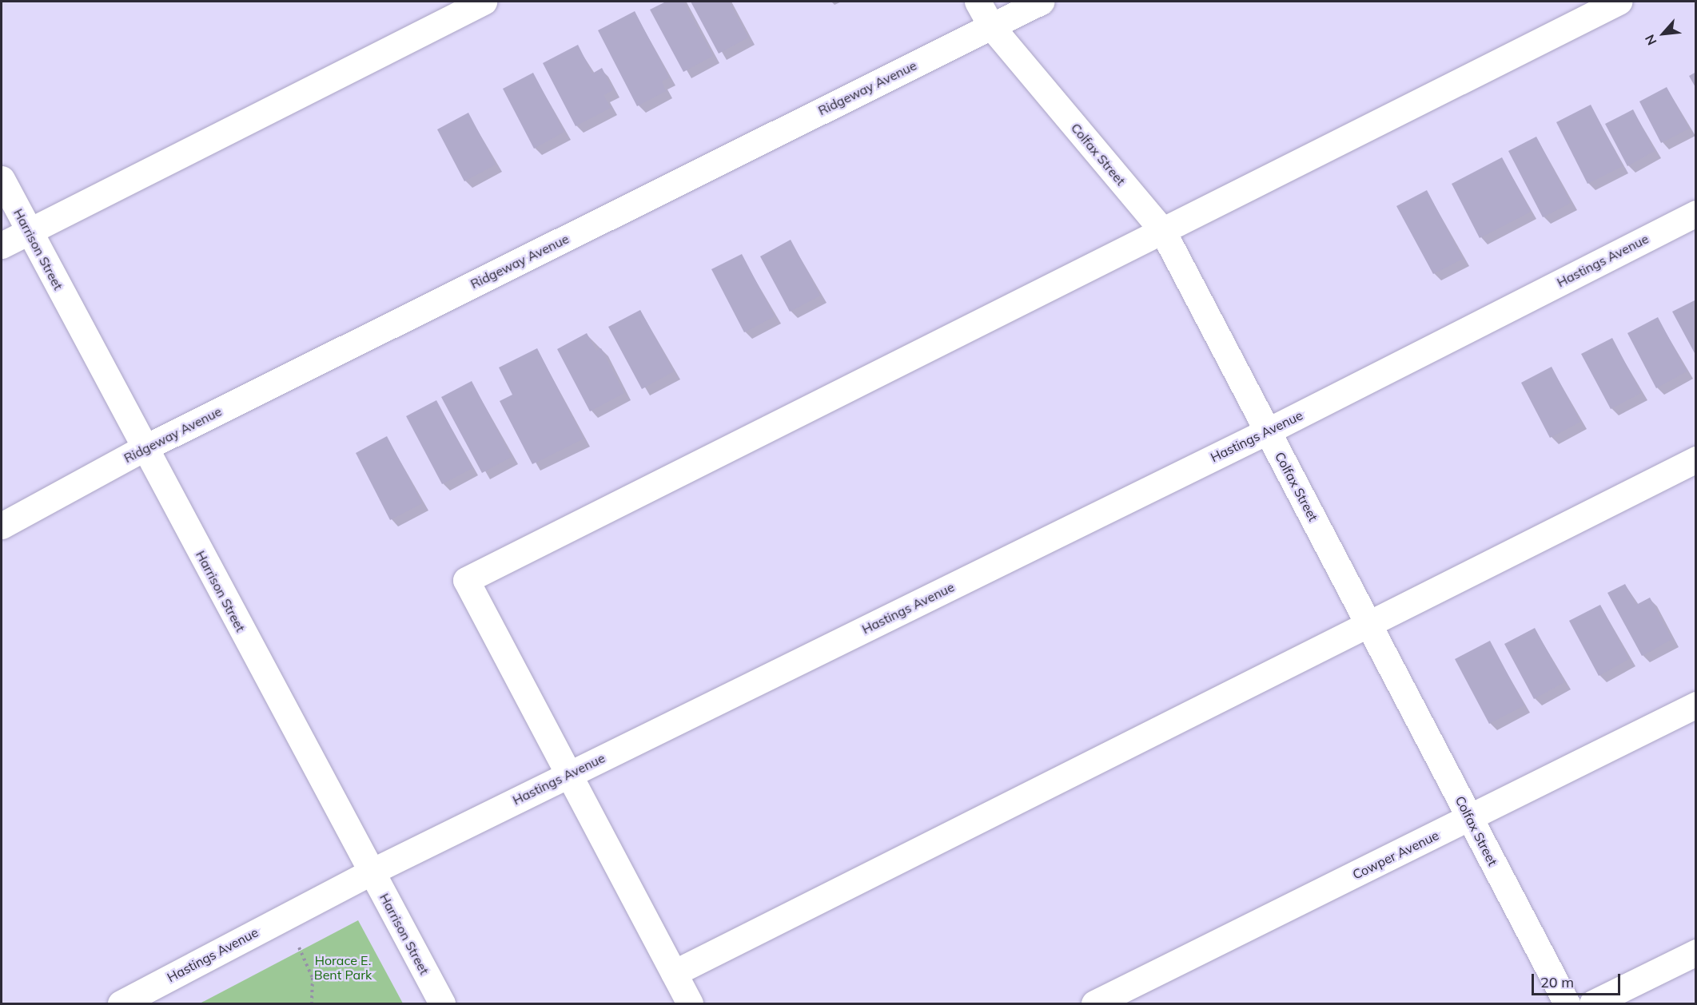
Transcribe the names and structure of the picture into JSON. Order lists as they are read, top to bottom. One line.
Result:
{"streets":{"street":["Ridgeway Avenue","Colfax Street","Harrison Street","Hastings Avenue","Cowper Avenue"]},"crossings":[["Ridgeway Avenue","Colfax Street"],["Ridgeway Avenue","Harrison Street"],["Colfax Street","Hastings Avenue"],["Colfax Street","Cowper Avenue"],["Harrison Street","Hastings Avenue"]],"parks":["Horace E. Bent Park"],"scale_bar":"20 m","north":"bottom left"}
